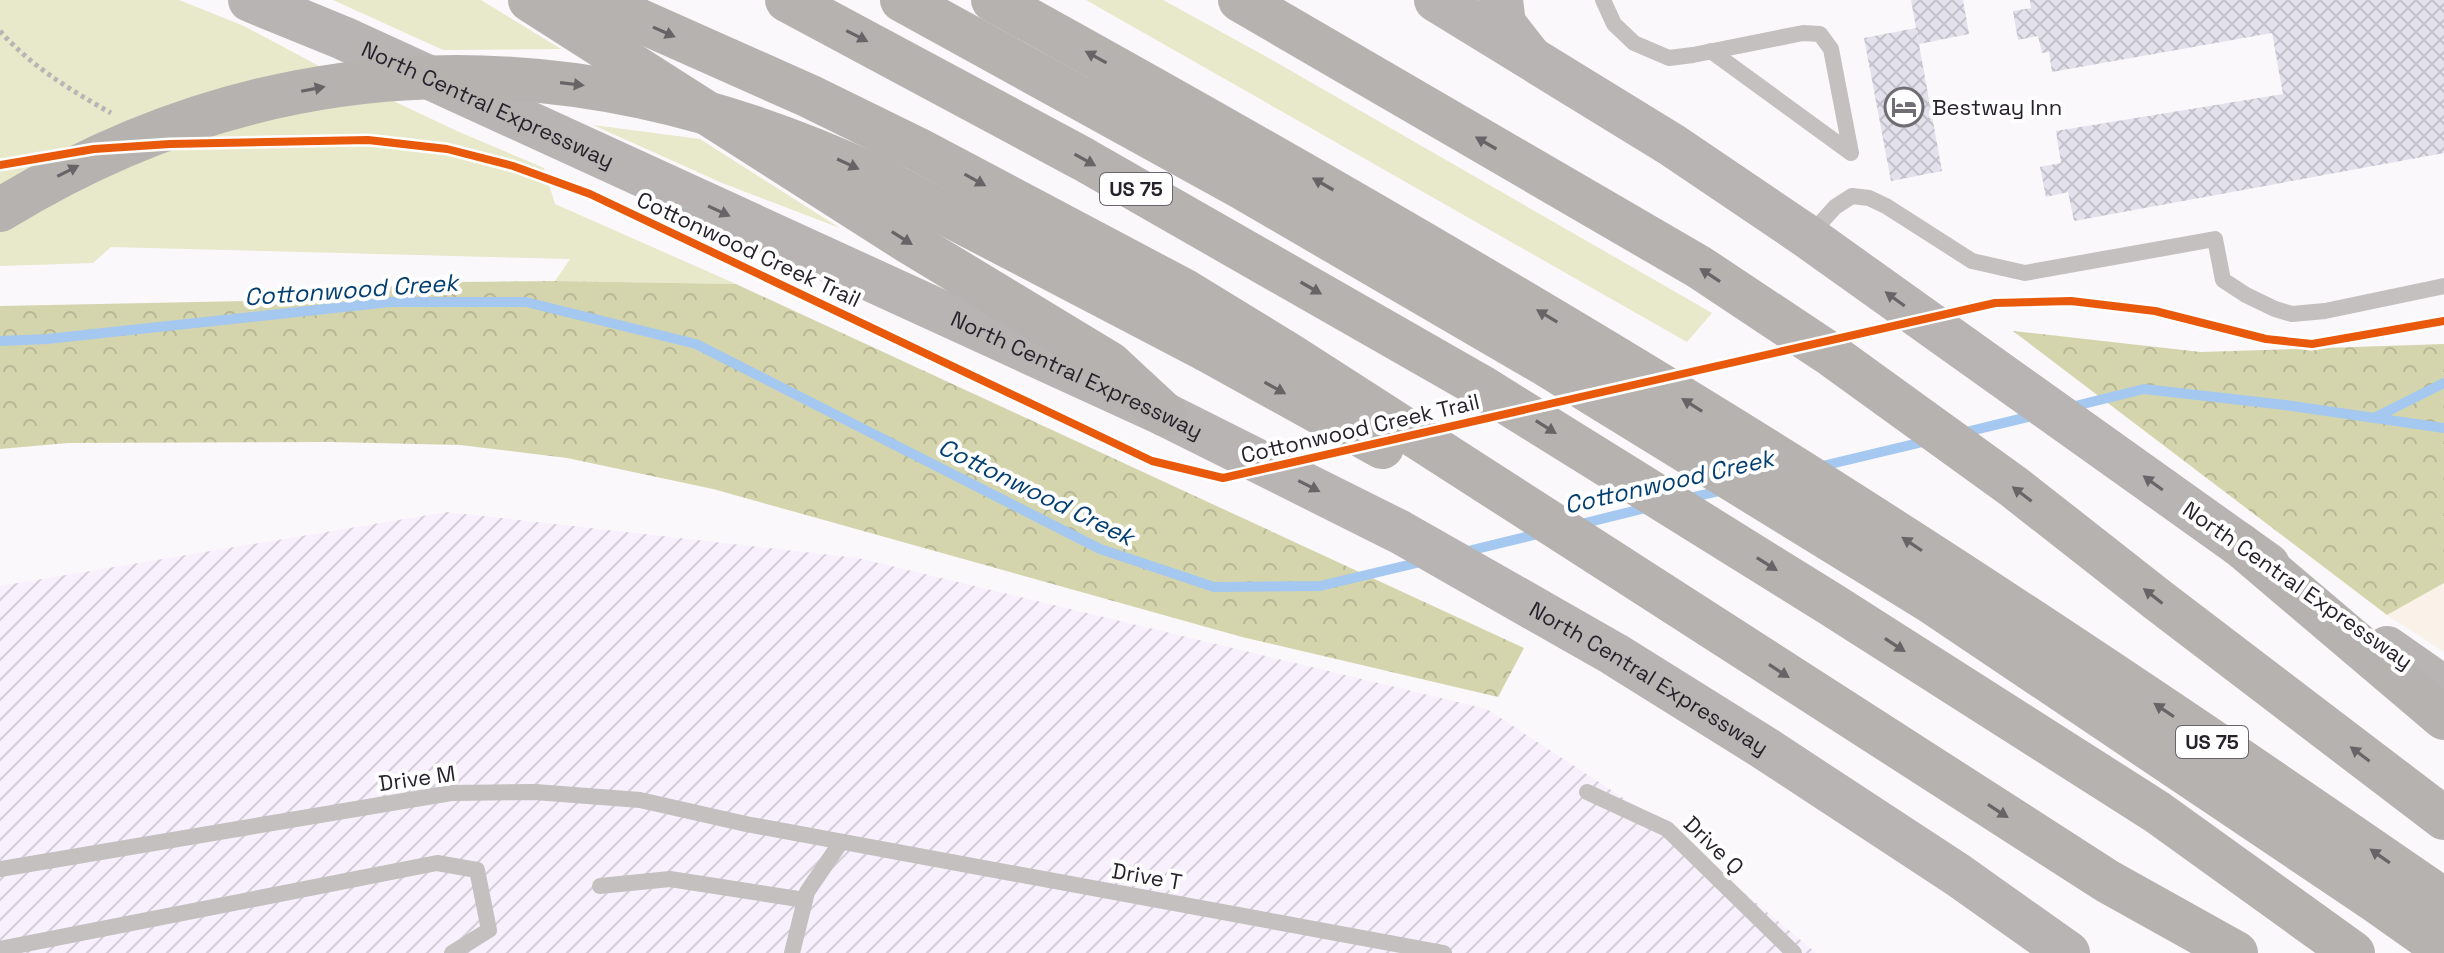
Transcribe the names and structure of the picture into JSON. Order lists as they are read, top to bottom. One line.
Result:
{"streets":{"highway":["US 75"],"main road":["North Central Expressway"],"lane":["Drive M","Drive Q","Drive T"],"cycle path":["Cottonwood Creek Trail"]},"crossings":[["Drive M","Drive T"]],"water":["Cottonwood Creek"],"places":{"hotel":["Bestway Inn"]}}
